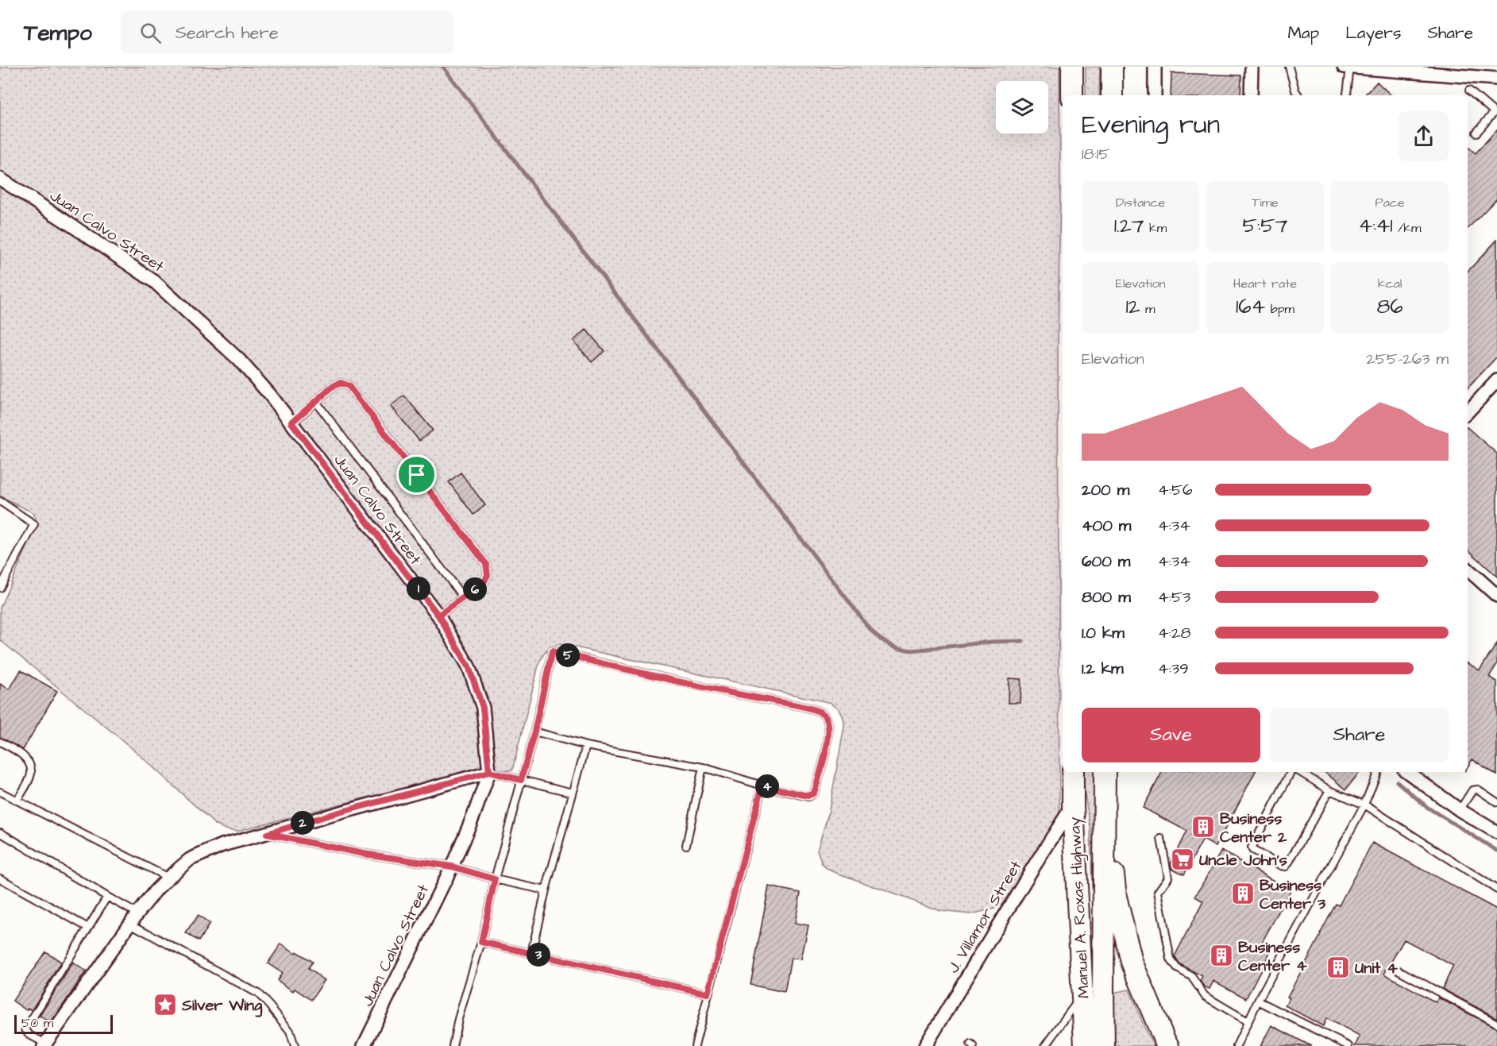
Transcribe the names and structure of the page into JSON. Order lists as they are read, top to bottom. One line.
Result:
{"streets":{"main road":["Manuel A. Roxas Highway"],"street":["Juan Calvo Street","J. Villamor Street"]},"crossings":[["Manuel A. Roxas Highway","J. Villamor Street"]],"places":{"building":["Business Center 2","Business Center 3","Business Center 4","Unit 4"],"supermarket":["Uncle John's"],"place":["Silver Wing"]},"scale_bar":"50 m","page":{"header":"Tempo","search":"Search here","nav":["Map","Layers","Share"],"heading":["Evening run","18:15"],"stats":[["Distance","1.27 km"],["Time","5:57"],["Pace","4:41 /km"],["Elevation","12 m"],["Heart rate","164 bpm"],["kcal","86"]],"chart":["Elevation","255–263 m"],"list":[{"name":"200 m","note":"4:56"},{"name":"400 m","note":"4:34"},{"name":"600 m","note":"4:34"},{"name":"800 m","note":"4:53"},{"name":"1.0 km","note":"4:28"},{"name":"1.2 km","note":"4:39"}],"pins":["1","6","5","4","2","3"],"buttons":["Save","Share"],"scale":"50 m"}}
